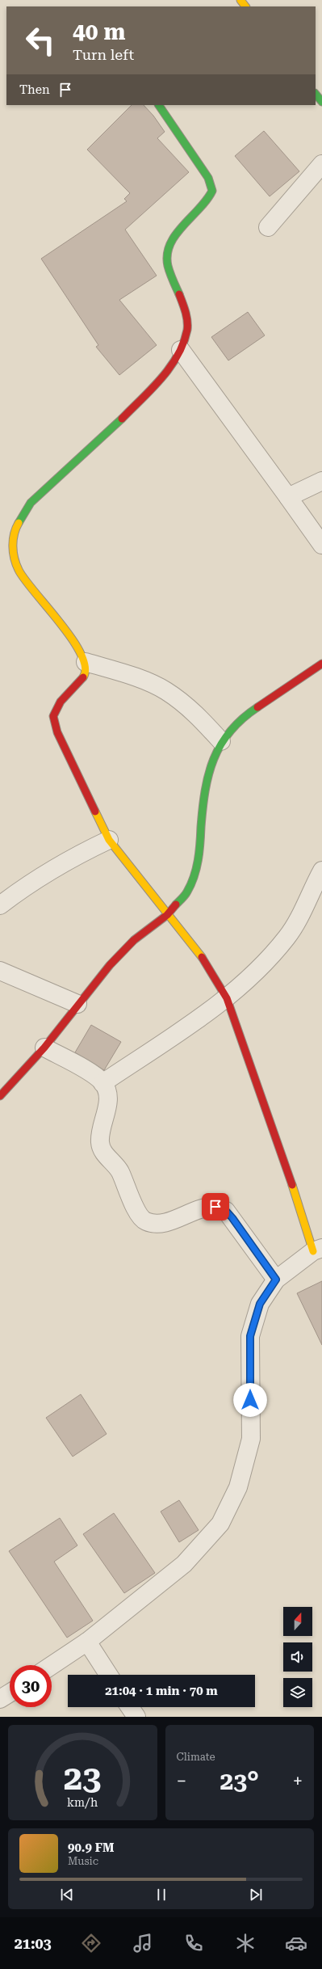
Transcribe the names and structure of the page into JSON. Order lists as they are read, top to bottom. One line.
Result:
{"north":"top","page":{"turn":["40 m","Turn left"],"then":"Then","limit":"30","trip":"21:04 · 1 min · 70 m","tile":"Climate","heat":["−","23°","+"],"song":["90.9 FM","Music"],"tabs":"21:03","gauge":["23","km/h"]}}
